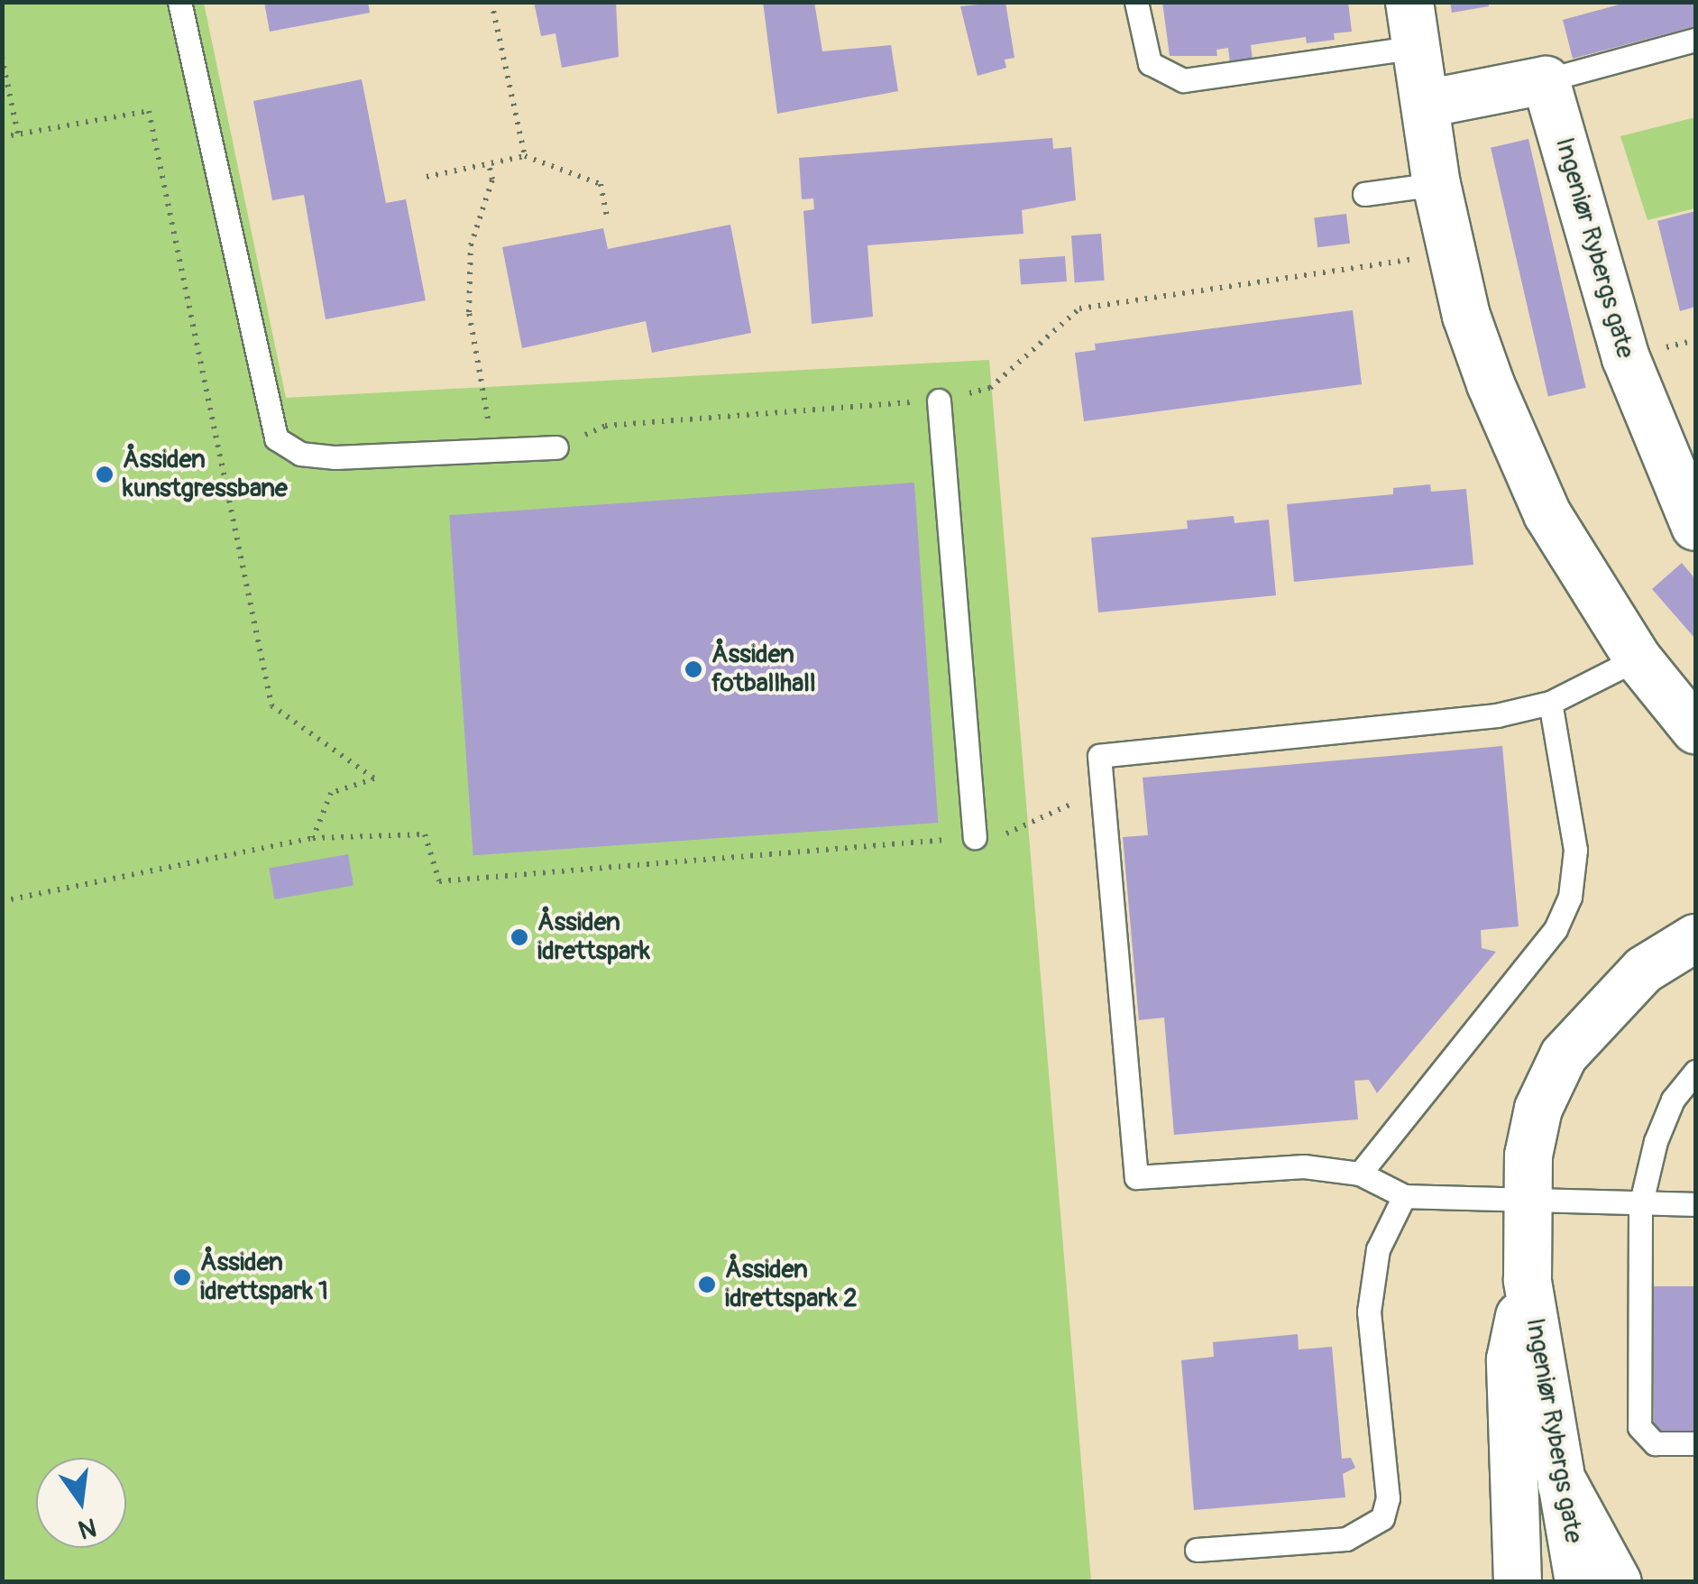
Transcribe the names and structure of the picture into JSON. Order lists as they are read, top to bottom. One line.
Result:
{"streets":{"street":["Ingeniør Rybergs gate"]},"places":["Åssiden kunstgressbane","Åssiden fotballhall","Åssiden idrettspark","Åssiden idrettspark 1","Åssiden idrettspark 2"],"north":"bottom"}
